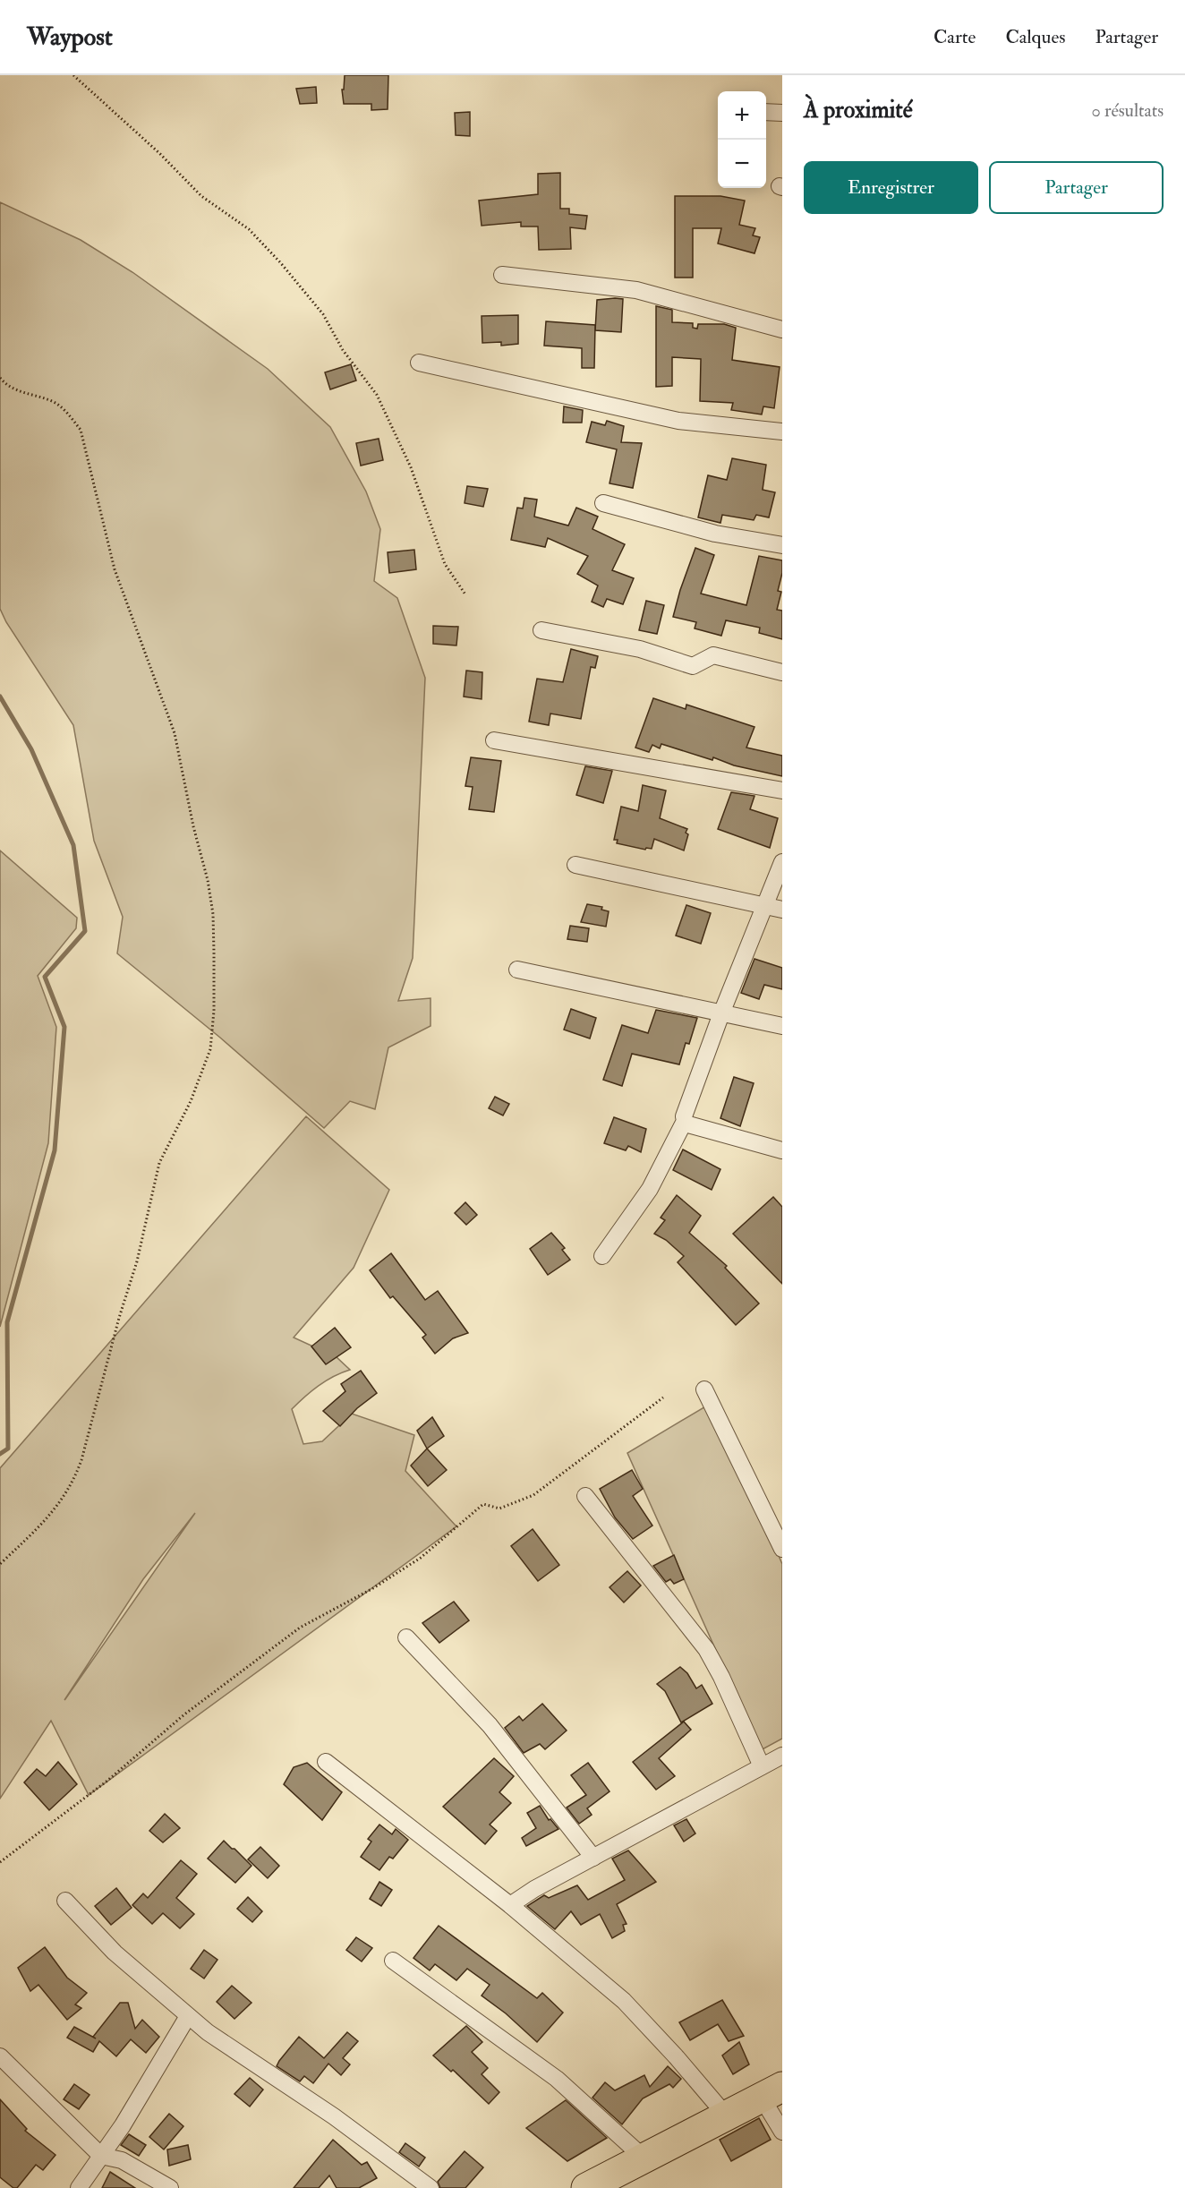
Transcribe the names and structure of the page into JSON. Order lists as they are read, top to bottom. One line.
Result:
{"page":{"header":"Waypost","nav":["Carte","Calques","Partager"],"heading":["À proximité","0 résultats"],"map_buttons":["+","−"],"buttons":["Enregistrer","Partager"]}}
